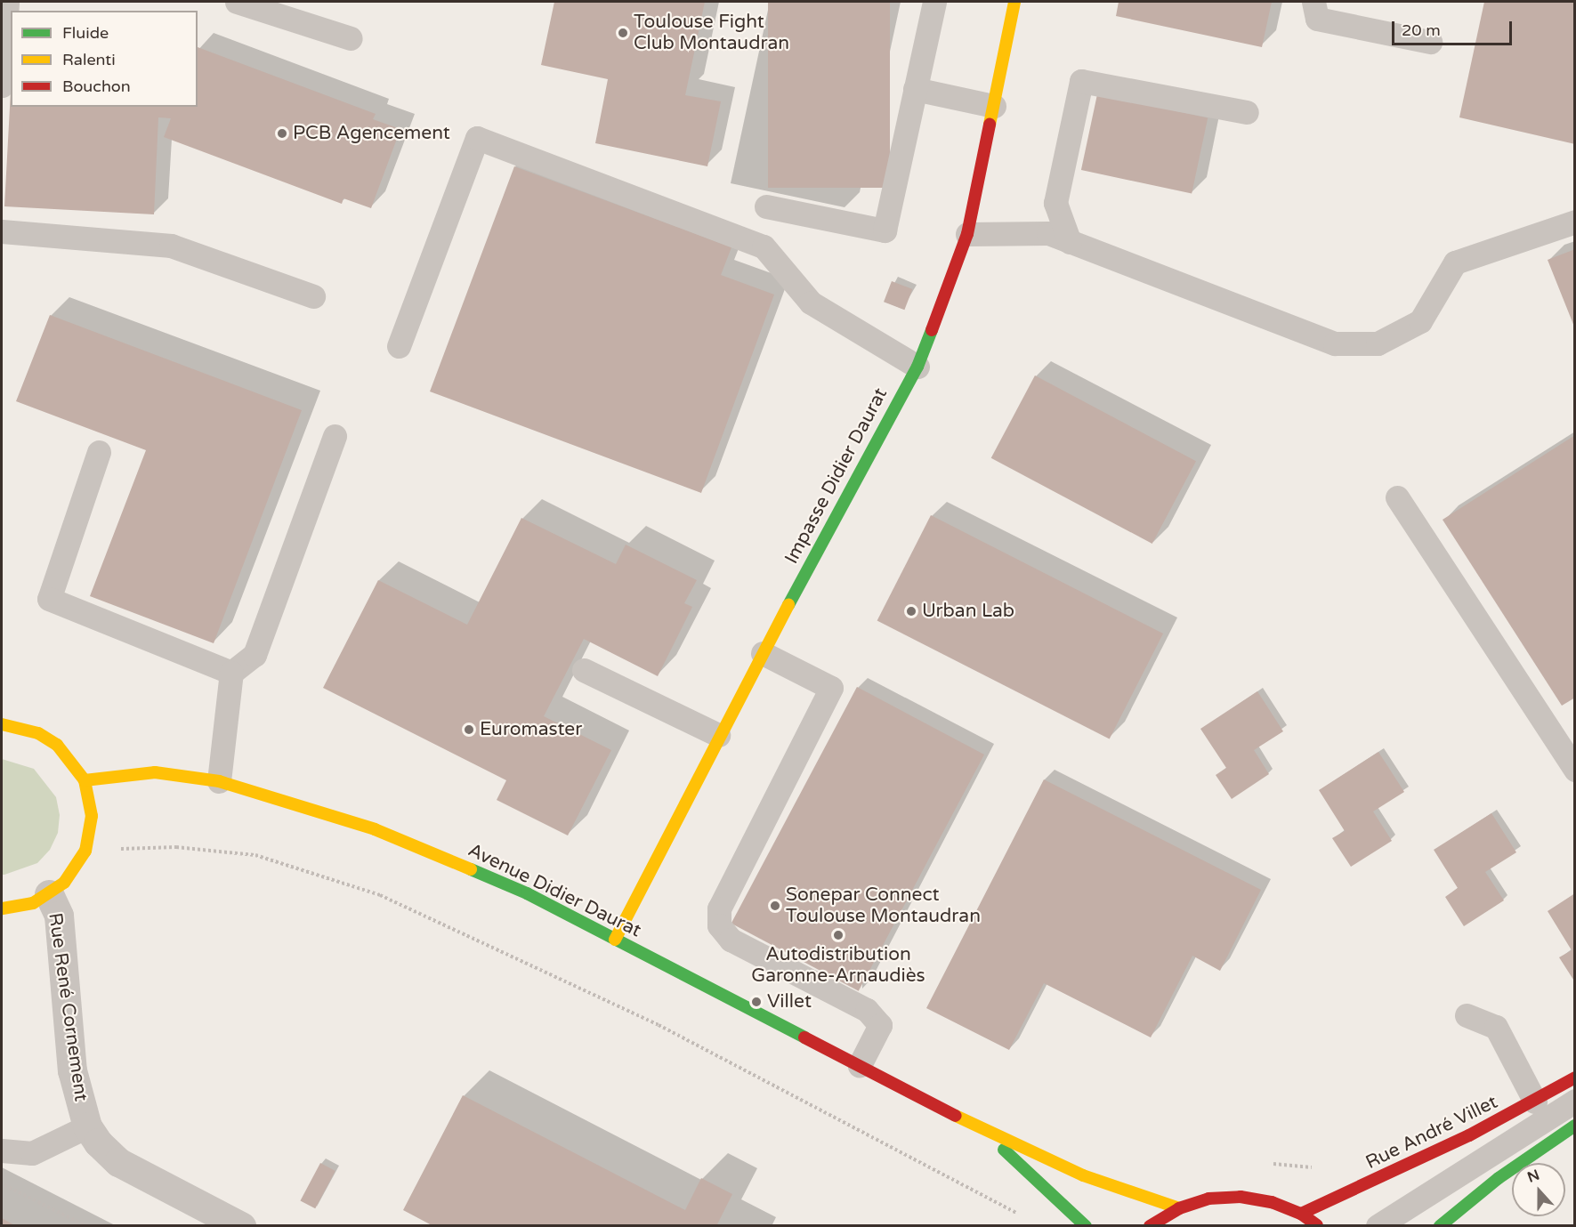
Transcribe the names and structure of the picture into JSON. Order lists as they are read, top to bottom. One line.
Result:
{"streets":{"main road":["Impasse Didier Daurat","Avenue Didier Daurat","Rue André Villet"],"street":["Rue René Cornement"]},"crossings":[["Impasse Didier Daurat","Avenue Didier Daurat"]],"places":["Toulouse Fight Club Montaudran","PCB Agencement","Urban Lab","Euromaster","Sonepar Connect Toulouse Montaudran","Autodistribution Garonne-Arnaudiès","Villet"],"legend":["Fluide","Ralenti","Bouchon"],"scale_bar":"20 m","north":"top"}
